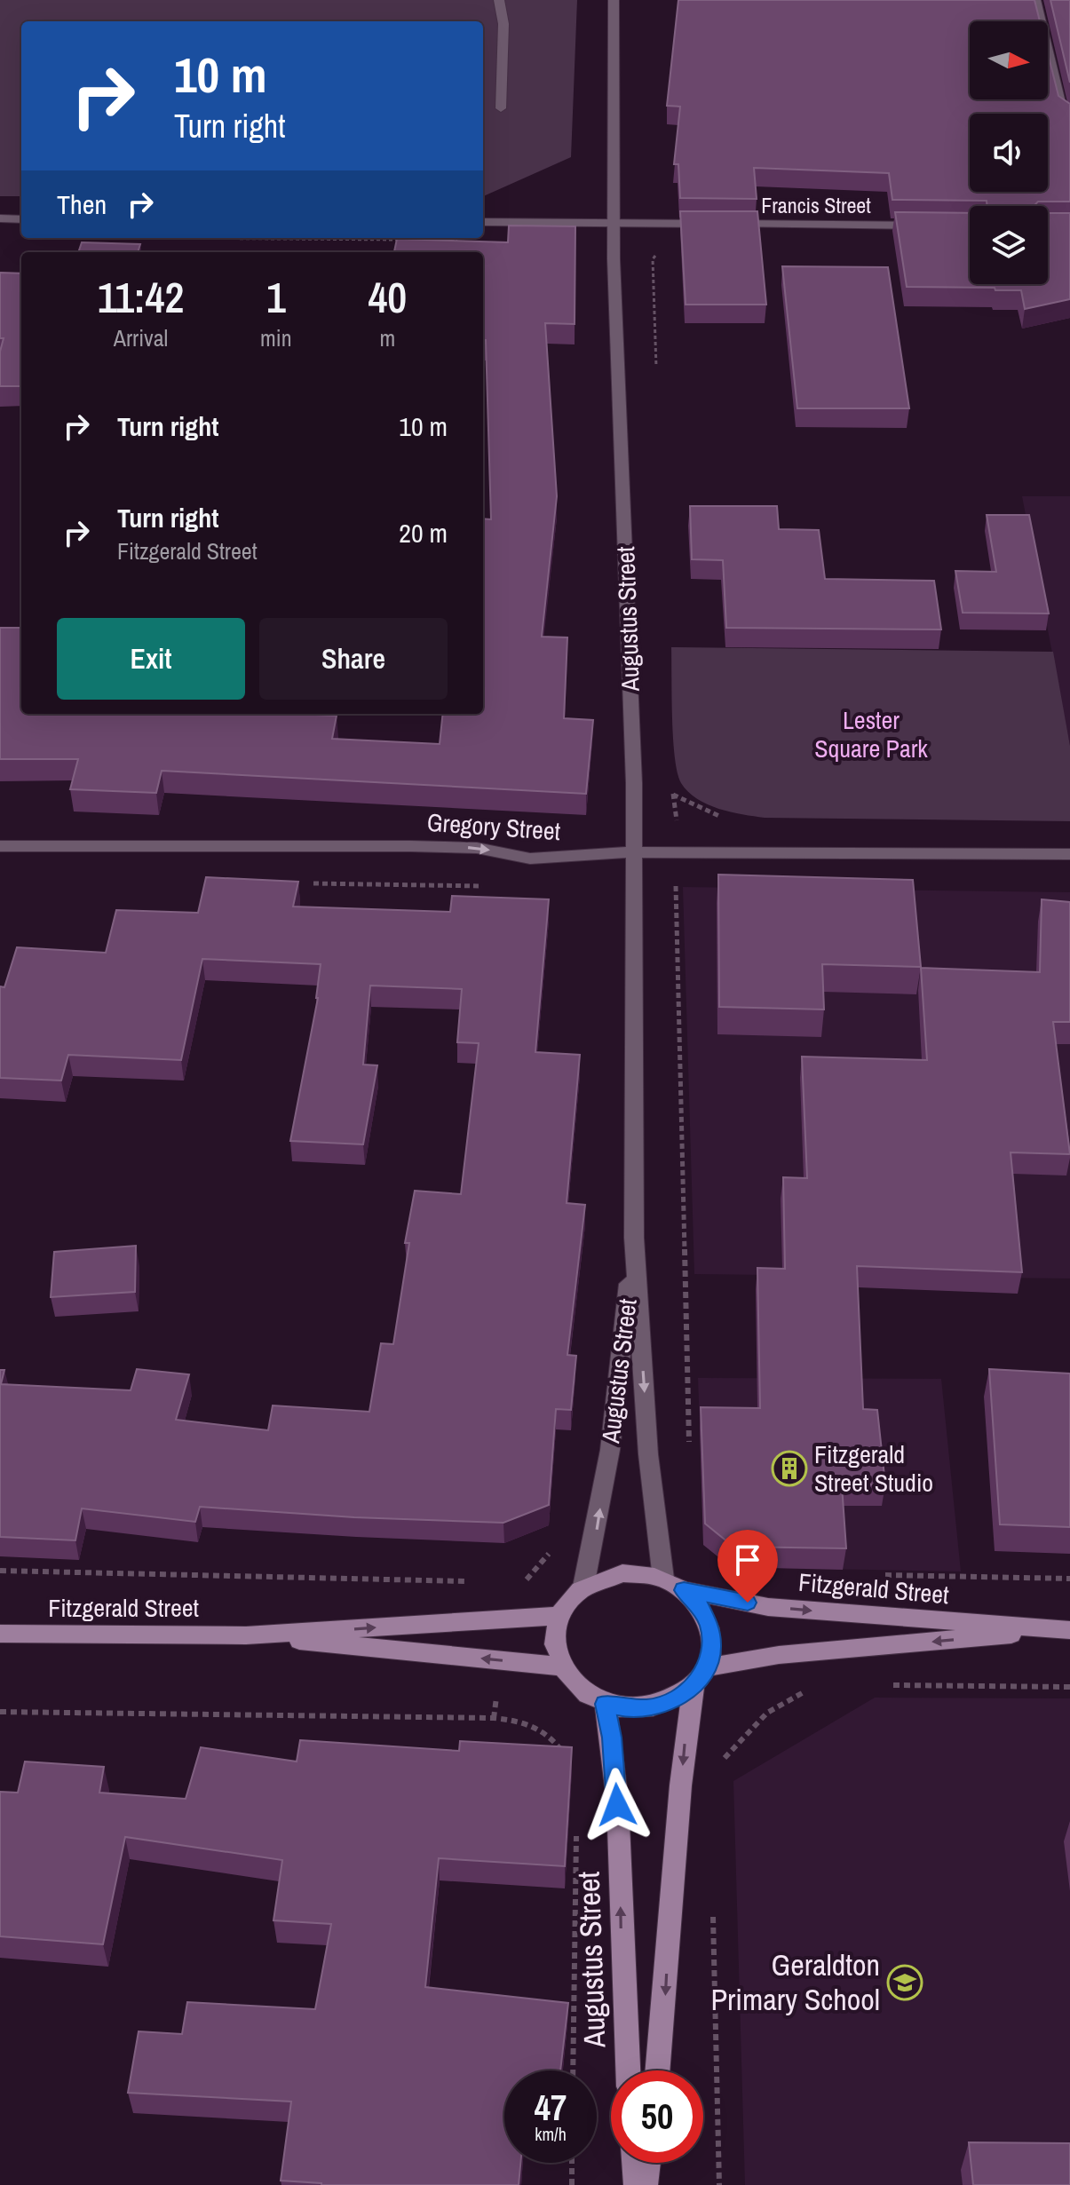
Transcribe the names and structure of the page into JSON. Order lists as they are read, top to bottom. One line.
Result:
{"streets":{"main road":["Augustus Street","Fitzgerald Street"],"street":["Francis Street","Gregory Street"]},"crossings":[["Francis Street","Augustus Street"],["Augustus Street","Gregory Street"],["Augustus Street","Fitzgerald Street"]],"one_way":["Gregory Street"],"parks":["Lester Square Park"],"places":{"building":["Fitzgerald Street Studio"],"school or university":["Geraldton Primary School"]},"north":"right","page":{"turn":["10 m","Turn right"],"then":"Then","eta":["11:42","Arrival","1","min","40","m"],"list":[{"name":"Turn right","value":"10 m"},{"name":"Turn right","note":"Fitzgerald Street","value":"20 m"}],"buttons":["Exit","Share"],"speed":"47 km/h","limit":"50"}}
